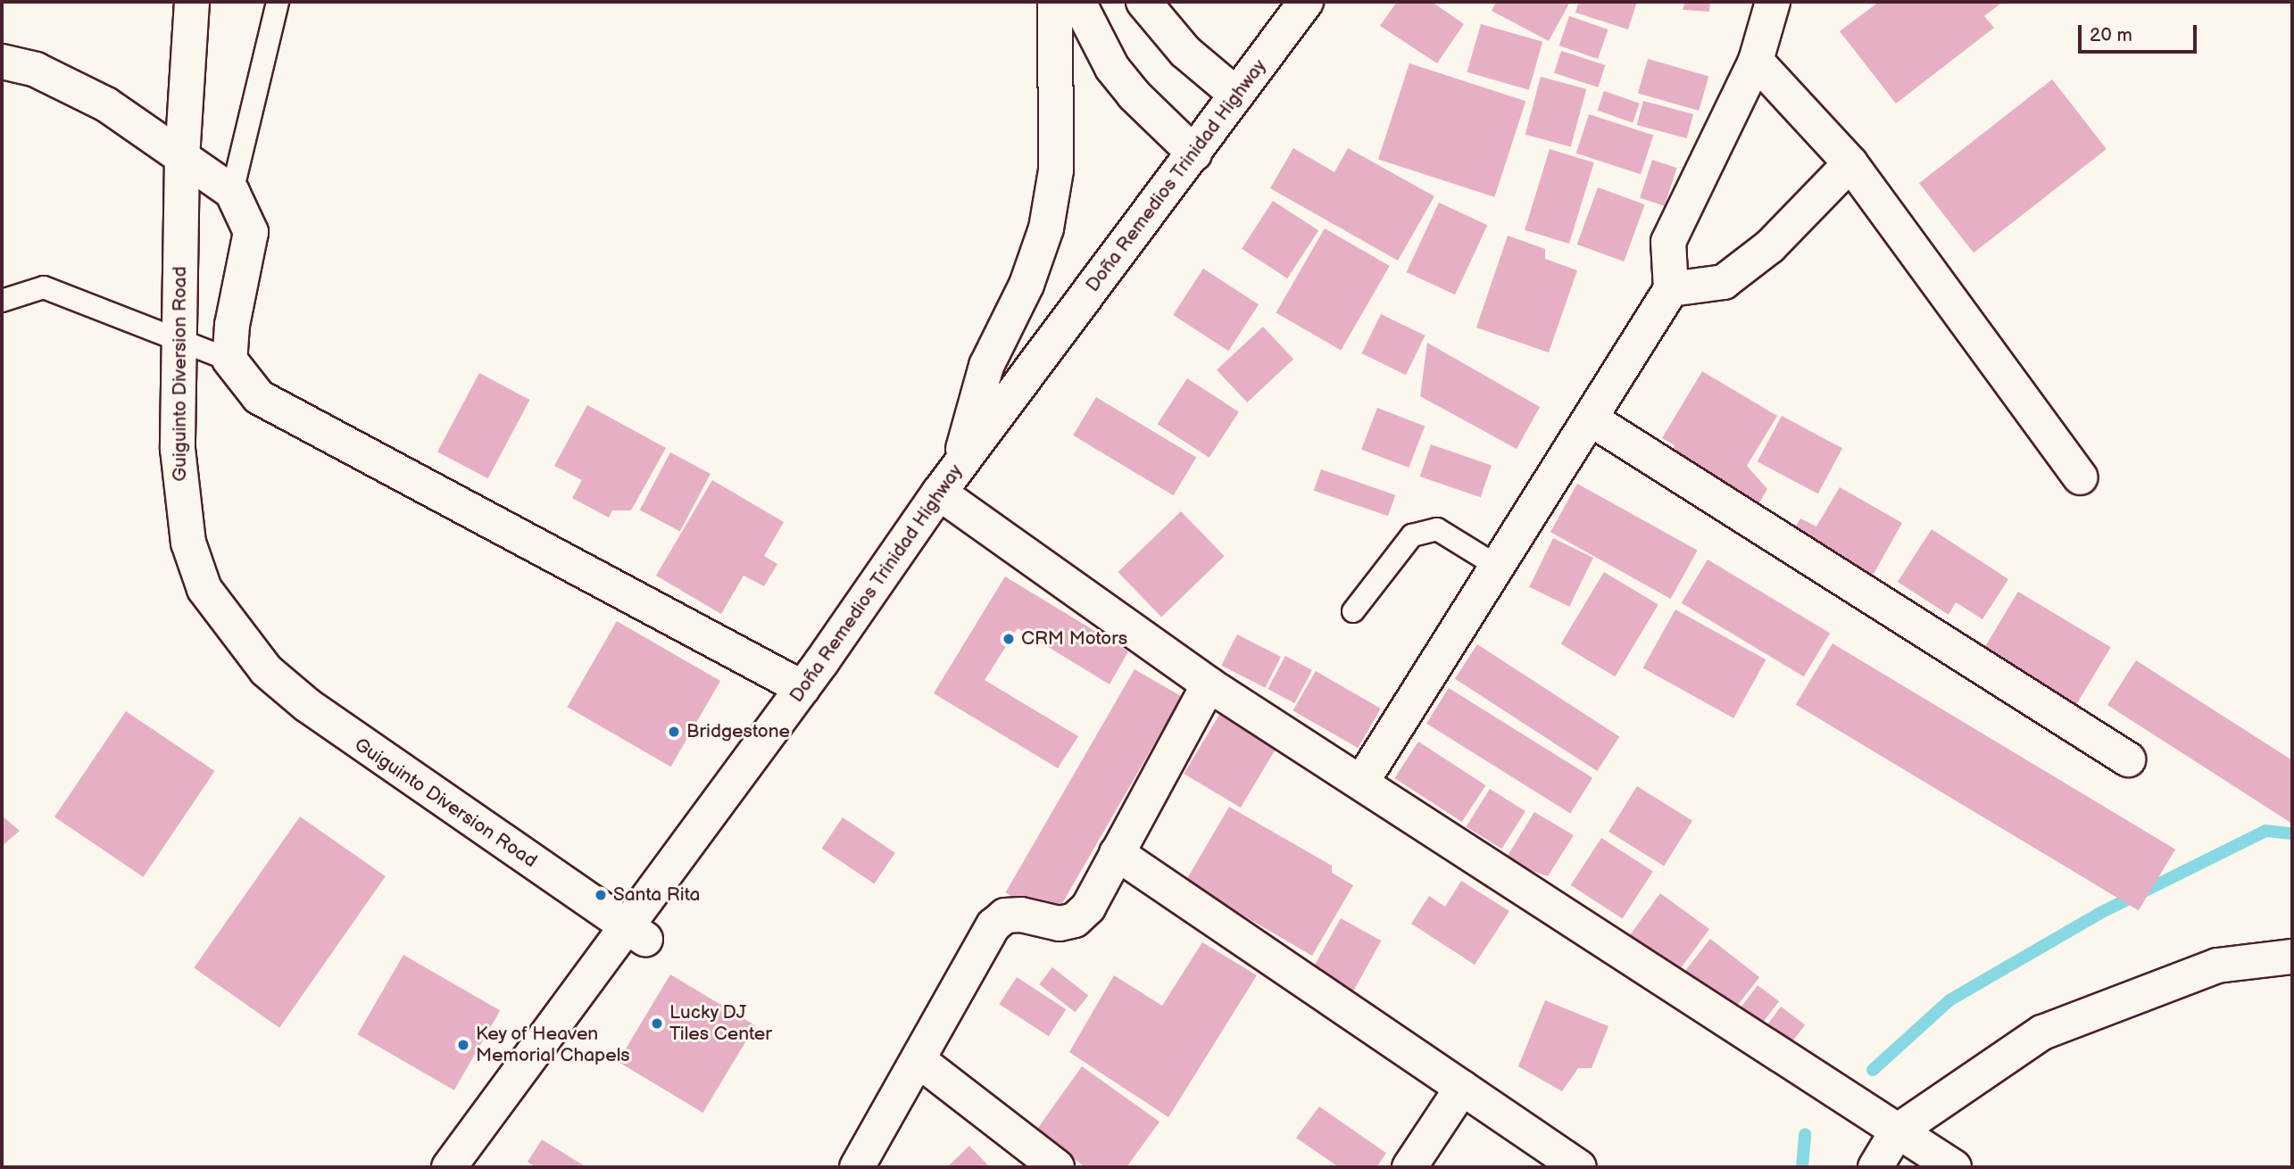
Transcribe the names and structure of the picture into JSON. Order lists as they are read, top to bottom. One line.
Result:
{"streets":{"main road":["Doña Remedios Trinidad Highway","Guiguinto Diversion Road"]},"places":["CRM Motors","Bridgestone","Santa Rita","Lucky DJ Tiles Center","Key of Heaven Memorial Chapels"],"scale_bar":"20 m"}
